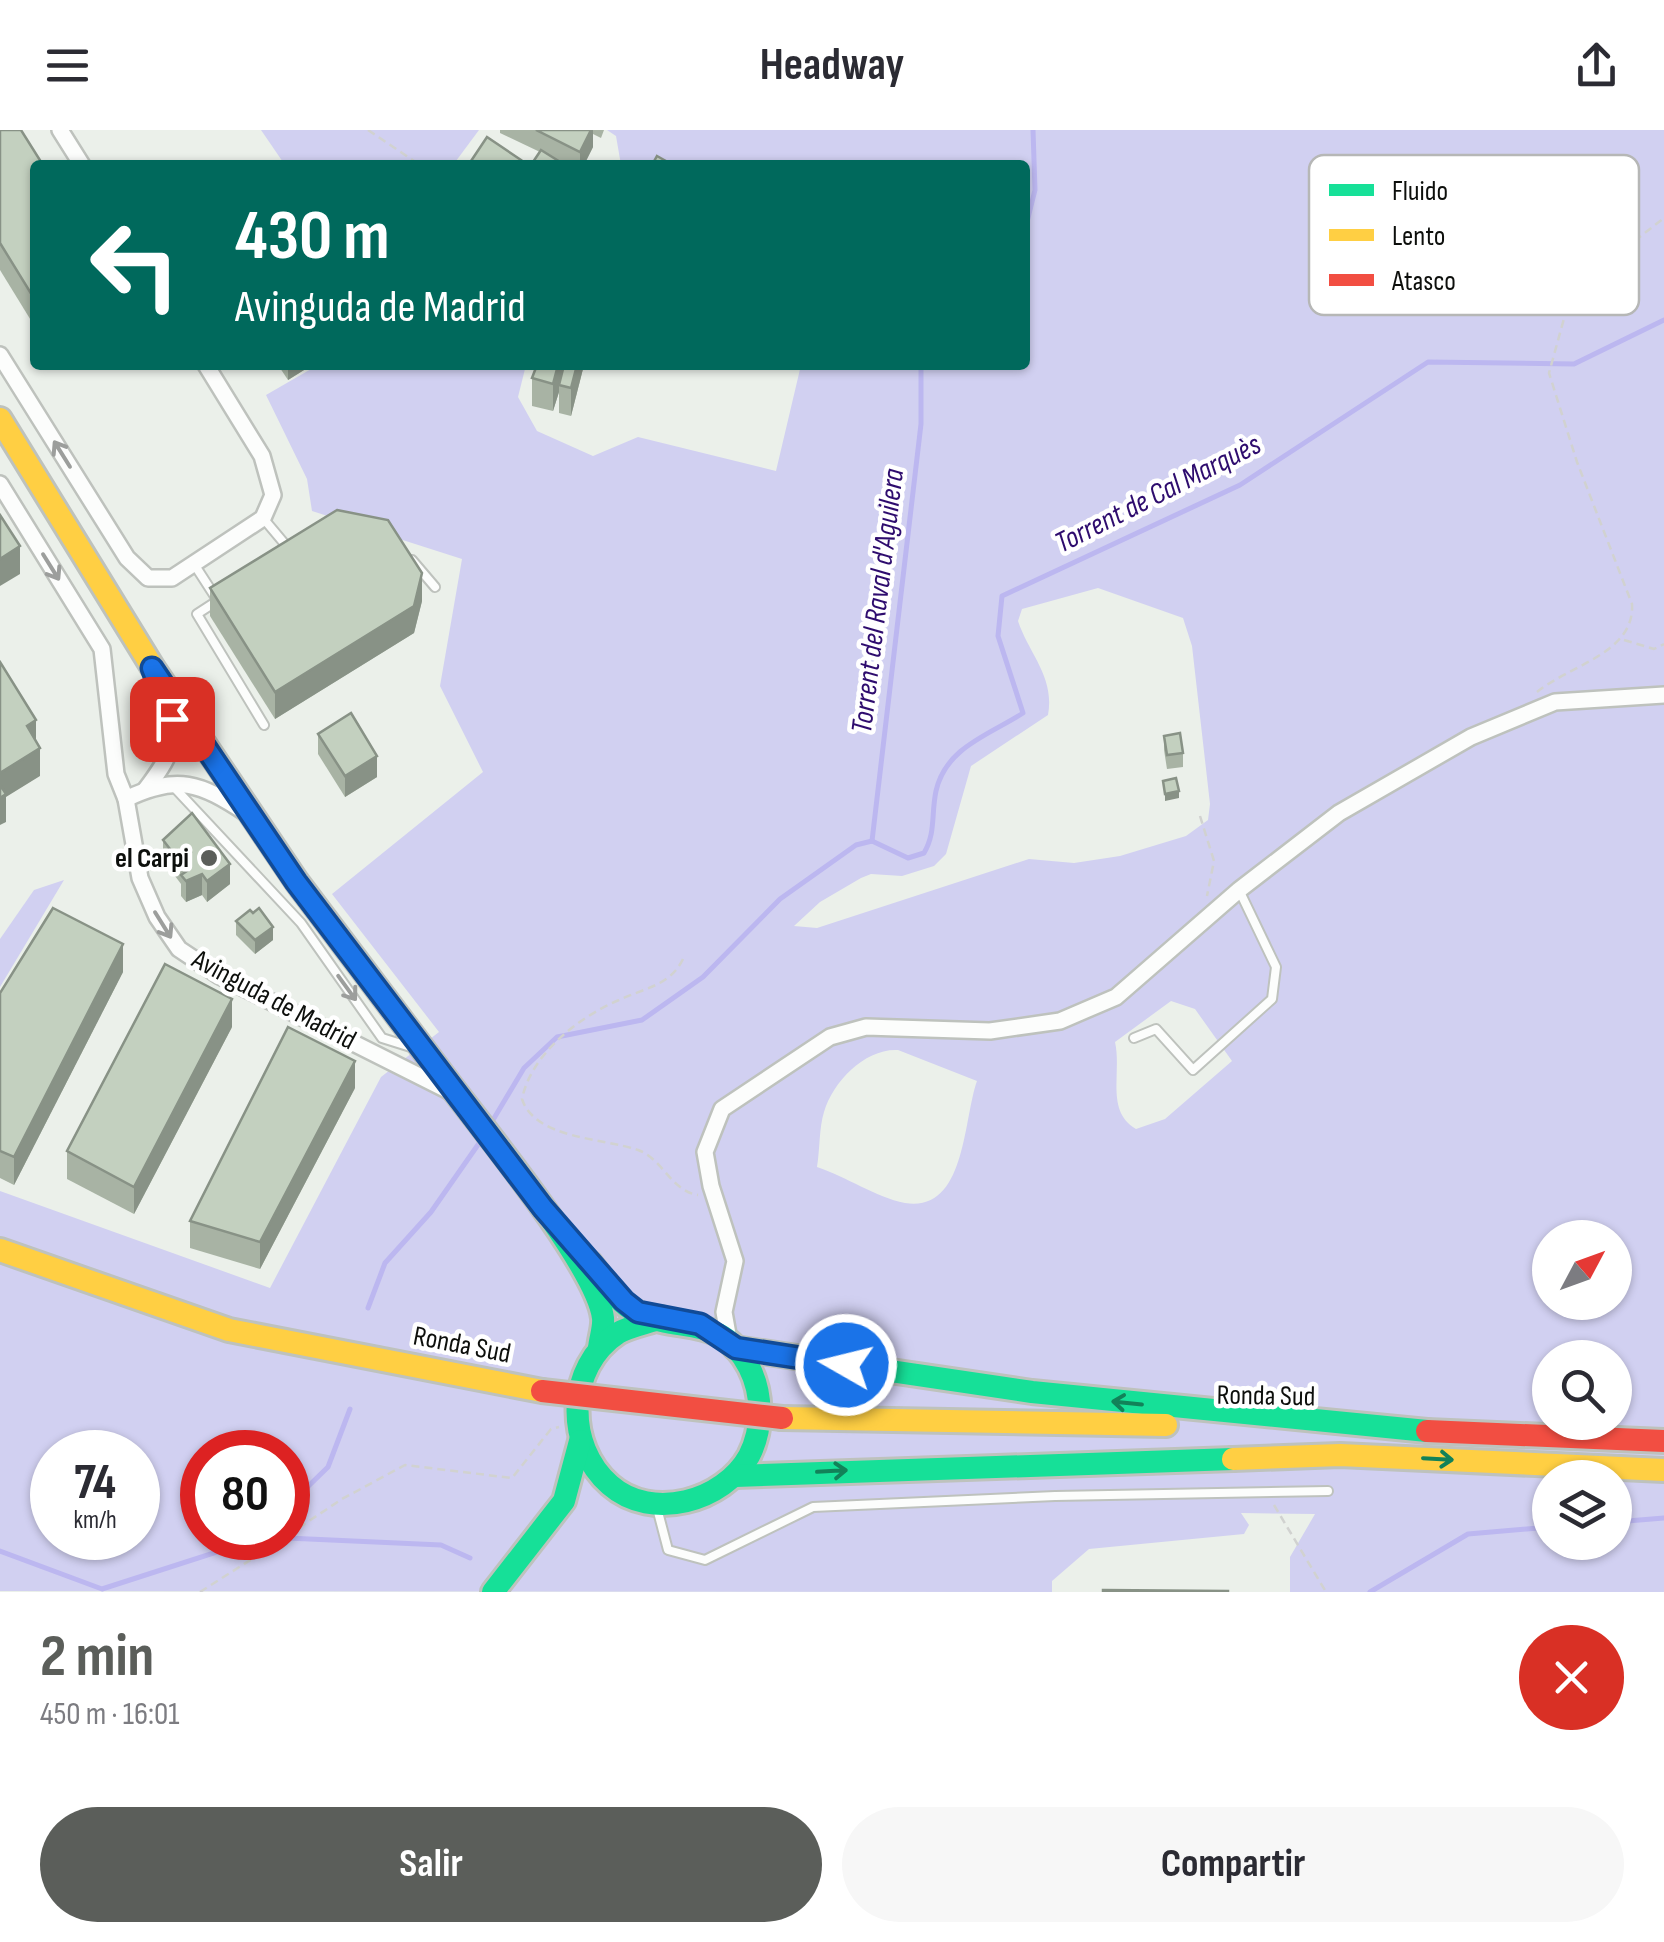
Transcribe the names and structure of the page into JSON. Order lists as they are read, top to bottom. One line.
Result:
{"streets":{"main road":["Ronda Sud"],"street":["Avinguda de Madrid"]},"one_way":["Avinguda de Madrid"],"water":["Torrent de Cal Marquès","Torrent del Raval d'Aguilera"],"places":["el Carpi"],"legend":["Fluido","Lento","Atasco"],"north":"top right","page":{"header":"Headway","turn":["430 m","Avinguda de Madrid"],"speed":"74 km/h","limit":"80","heading":["2 min","450 m · 16:01"],"buttons":["Salir","Compartir"]}}
